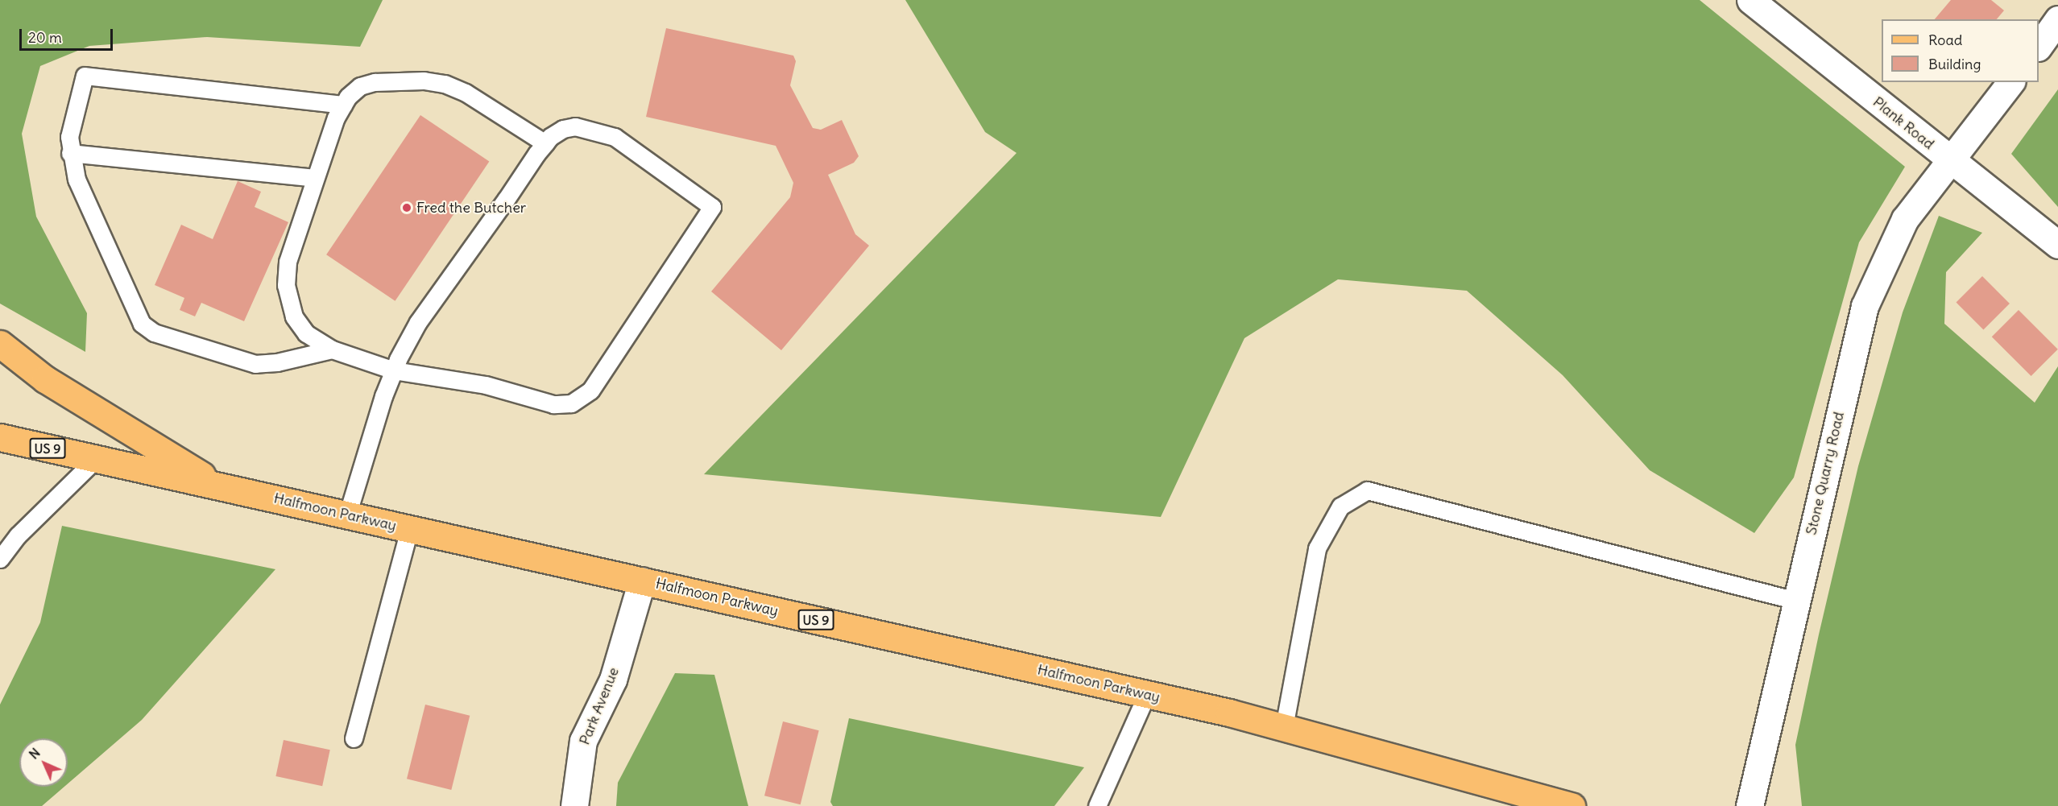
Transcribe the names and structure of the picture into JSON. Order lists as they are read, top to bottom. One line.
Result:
{"streets":{"main road":["US 9","Halfmoon Parkway"],"street":["Plank Road","Stone Quarry Road","Park Avenue"]},"crossings":[["Plank Road","Stone Quarry Road"],["Halfmoon Parkway","Park Avenue"]],"places":["Fred the Butcher"],"legend":["Road","Building"],"scale_bar":"20 m","north":"top left"}
